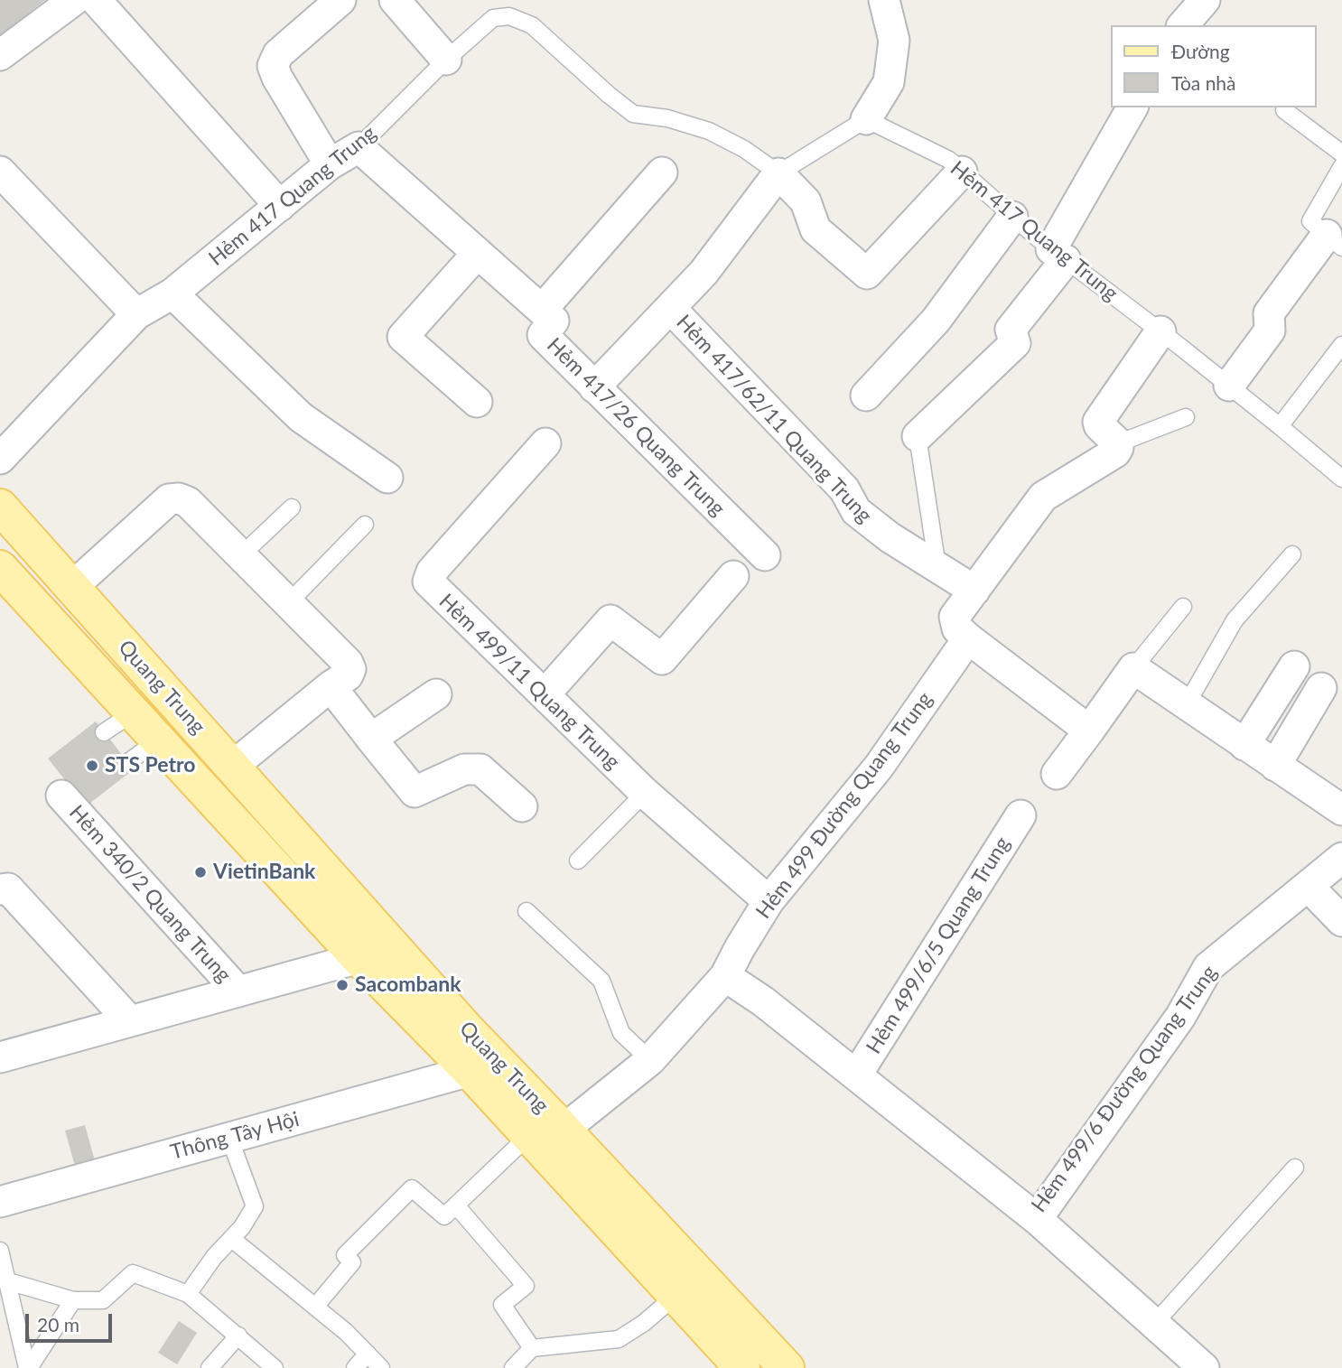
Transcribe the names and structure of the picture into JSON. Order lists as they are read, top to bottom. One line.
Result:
{"streets":{"main road":["Quang Trung"],"street":["Hẻm 417 Quang Trung","Hẻm 417/62/11 Quang Trung","Hẻm 417/26 Quang Trung","Hẻm 499/11 Quang Trung","Hẻm 499 Đường Quang Trung","Hẻm 340/2 Quang Trung","Hẻm 499/6/5 Quang Trung","Hẻm 499/6 Đường Quang Trung","Thông Tây Hội"]},"crossings":[["Hẻm 417 Quang Trung","Hẻm 417/26 Quang Trung"],["Hẻm 499/11 Quang Trung","Hẻm 499 Đường Quang Trung"],["Quang Trung","Hẻm 499 Đường Quang Trung"],["Quang Trung","Thông Tây Hội"],["Hẻm 499 Đường Quang Trung","Hẻm 499/6 Đường Quang Trung"],["Hẻm 499/6/5 Quang Trung","Hẻm 499/6 Đường Quang Trung"]],"places":["STS Petro","VietinBank","Sacombank"],"legend":["Đường","Tòa nhà"],"scale_bar":"20 m"}
